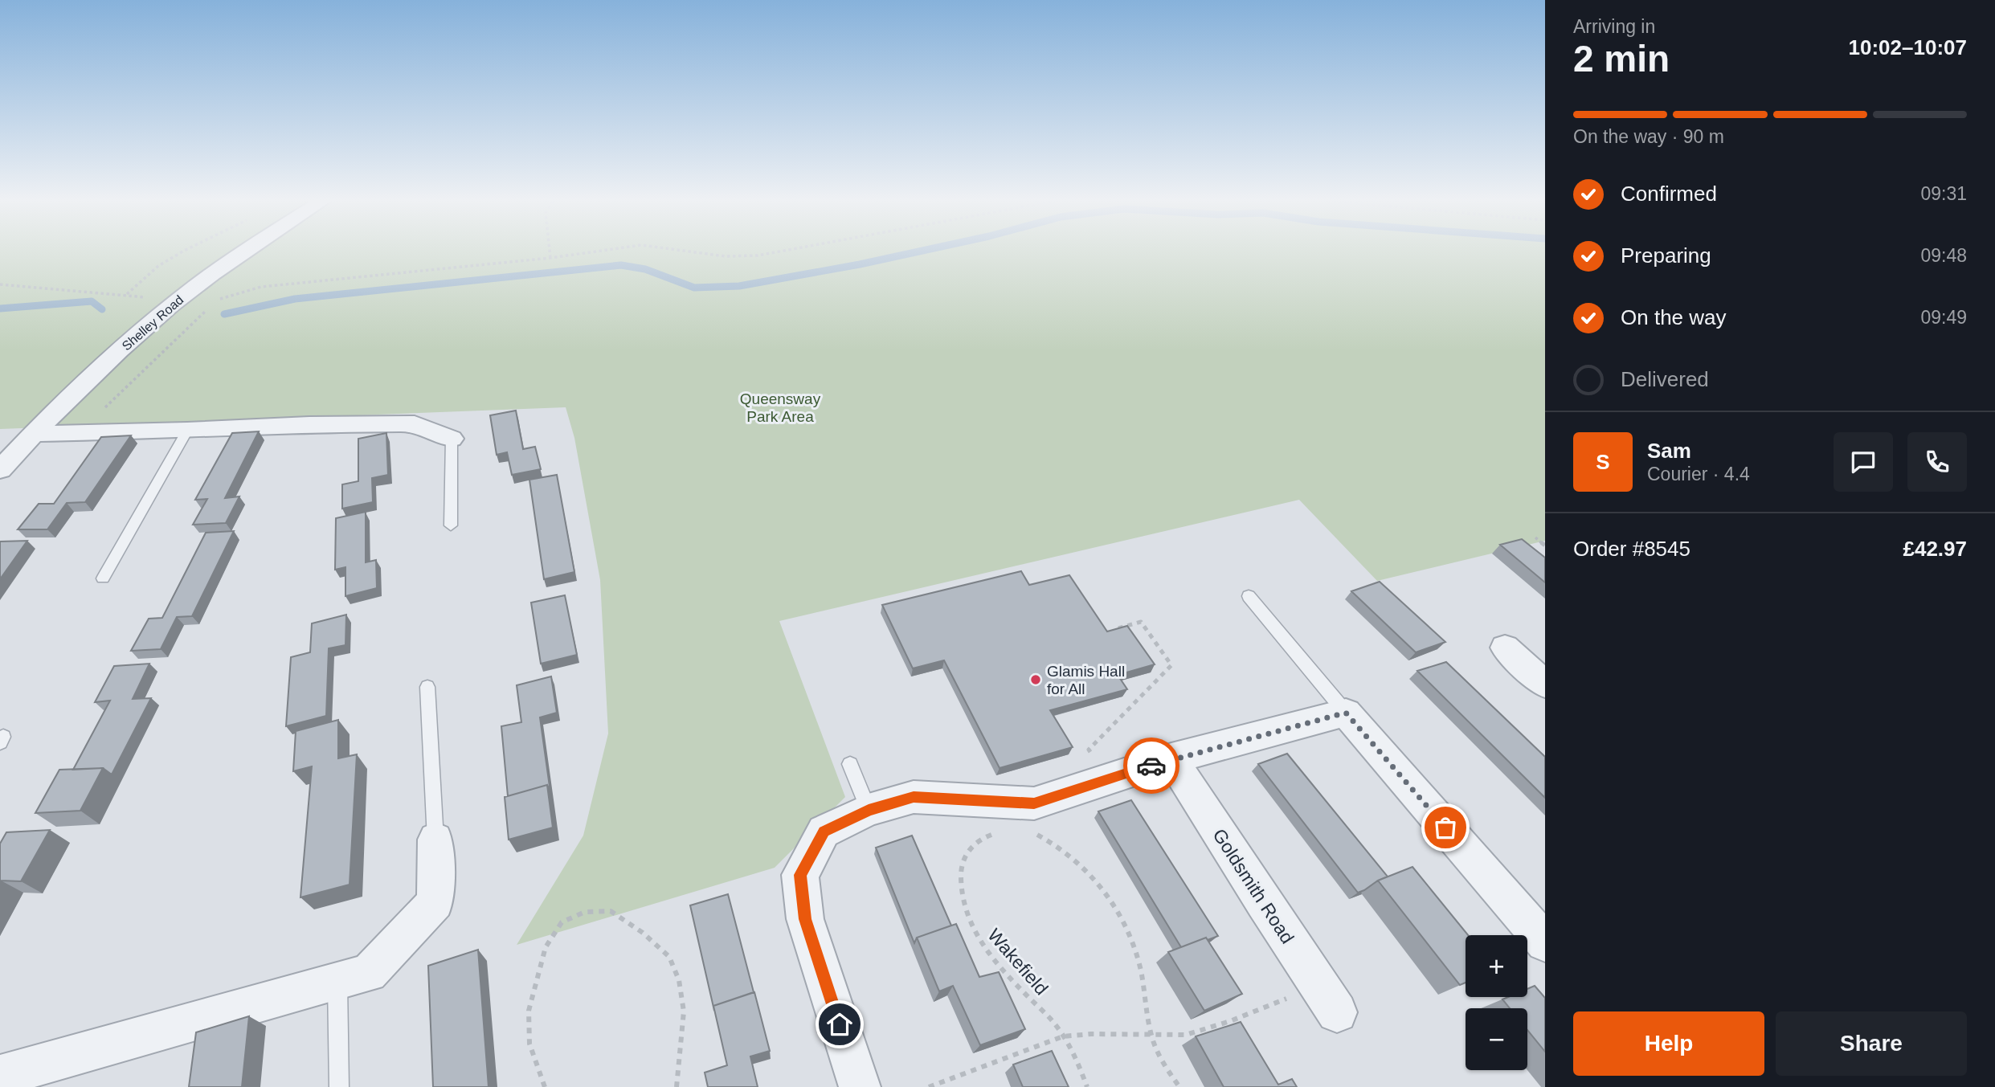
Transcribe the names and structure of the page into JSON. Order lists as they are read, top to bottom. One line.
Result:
{"streets":{"street":["Shelley Road","Goldsmith Road"],"path":["Wakefield"]},"parks":["Queensway Park Area"],"places":["Glamis Hall for All"],"page":{"heading":["2 min","Arriving in","10:02–10:07"],"panel":["Sam","Courier · 4.4","Order #8545","£42.97"],"bar":"On the way · 90 m","list":[["Confirmed","09:31"],["Preparing","09:48"],["On the way","09:49"],"Delivered"],"round":"S","map_buttons":["+","−"],"buttons":["Help","Share"]}}
